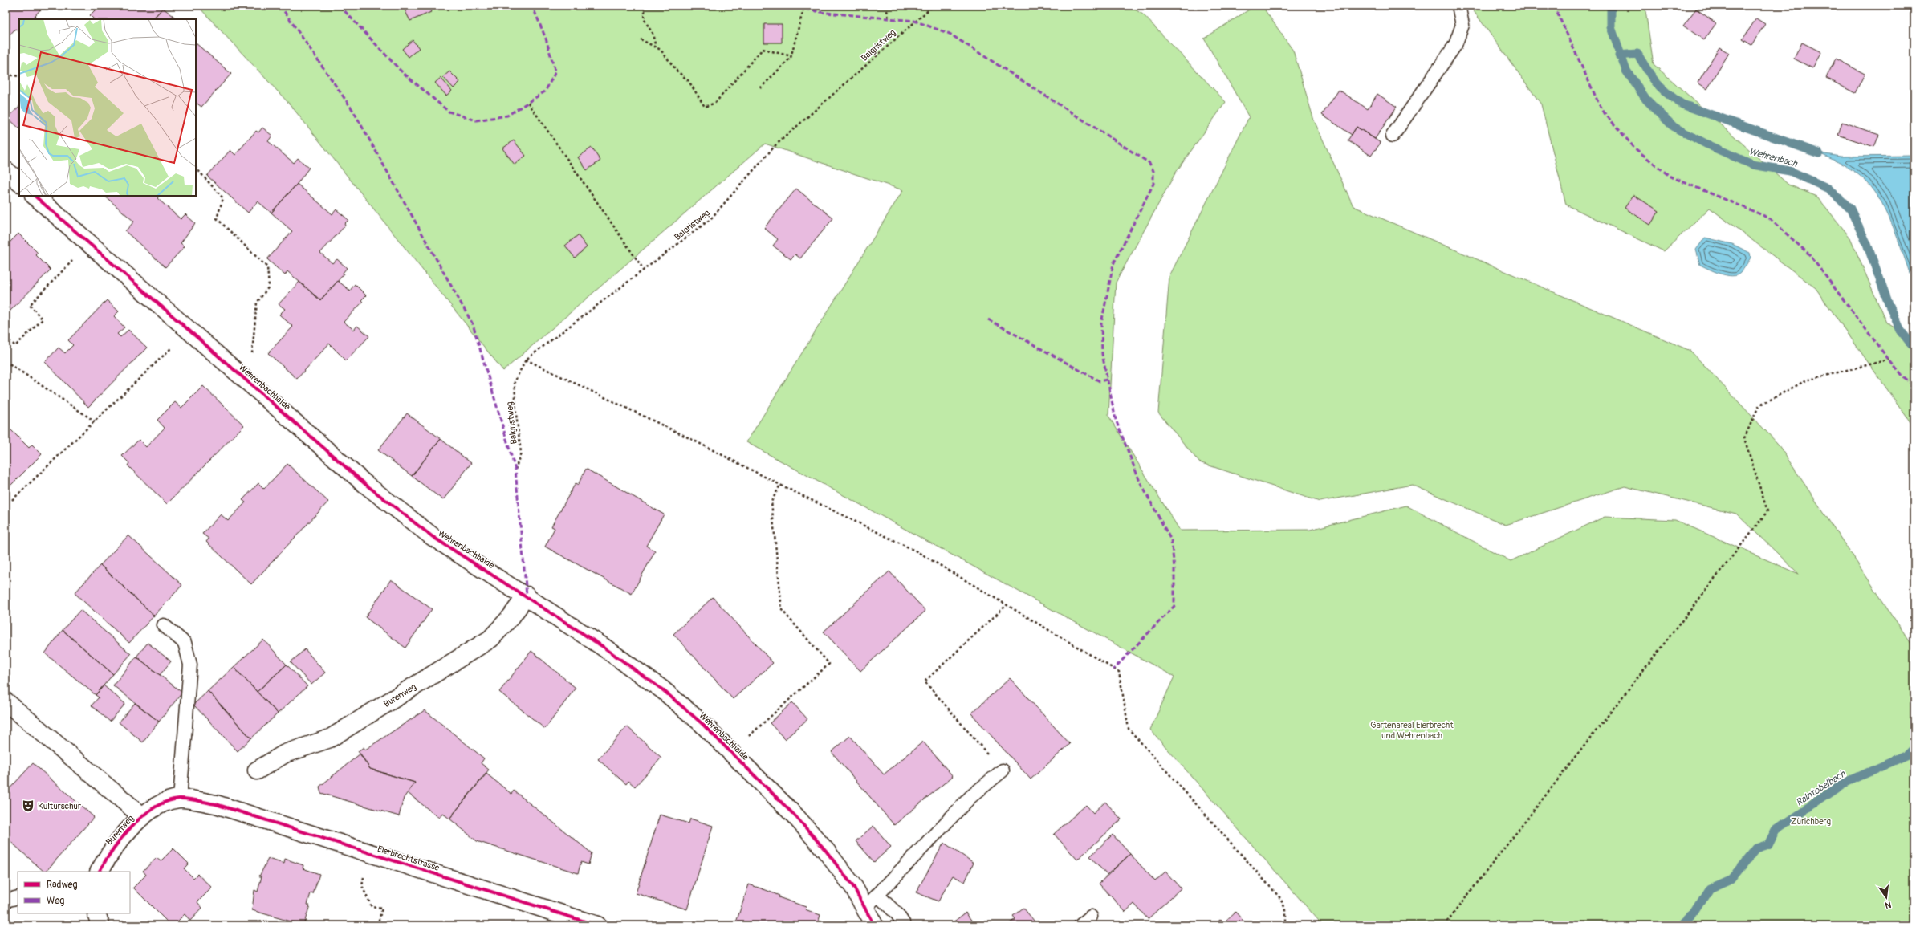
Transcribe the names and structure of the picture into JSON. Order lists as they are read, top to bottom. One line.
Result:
{"streets":{"street":["Wehrenbachhalde","Burenweg","Eierbrechtstrasse"],"path":["Balgristweg"]},"crossings":[["Wehrenbachhalde","Burenweg"],["Burenweg","Eierbrechtstrasse"]],"water":["Wehrenbach","Raintobelbach"],"parks":["Gartenareal Eierbrecht und Wehrenbach","Zürichberg"],"places":{"theatre":["Kulturschür"]},"legend":["Radweg","Weg"],"north":"bottom"}
